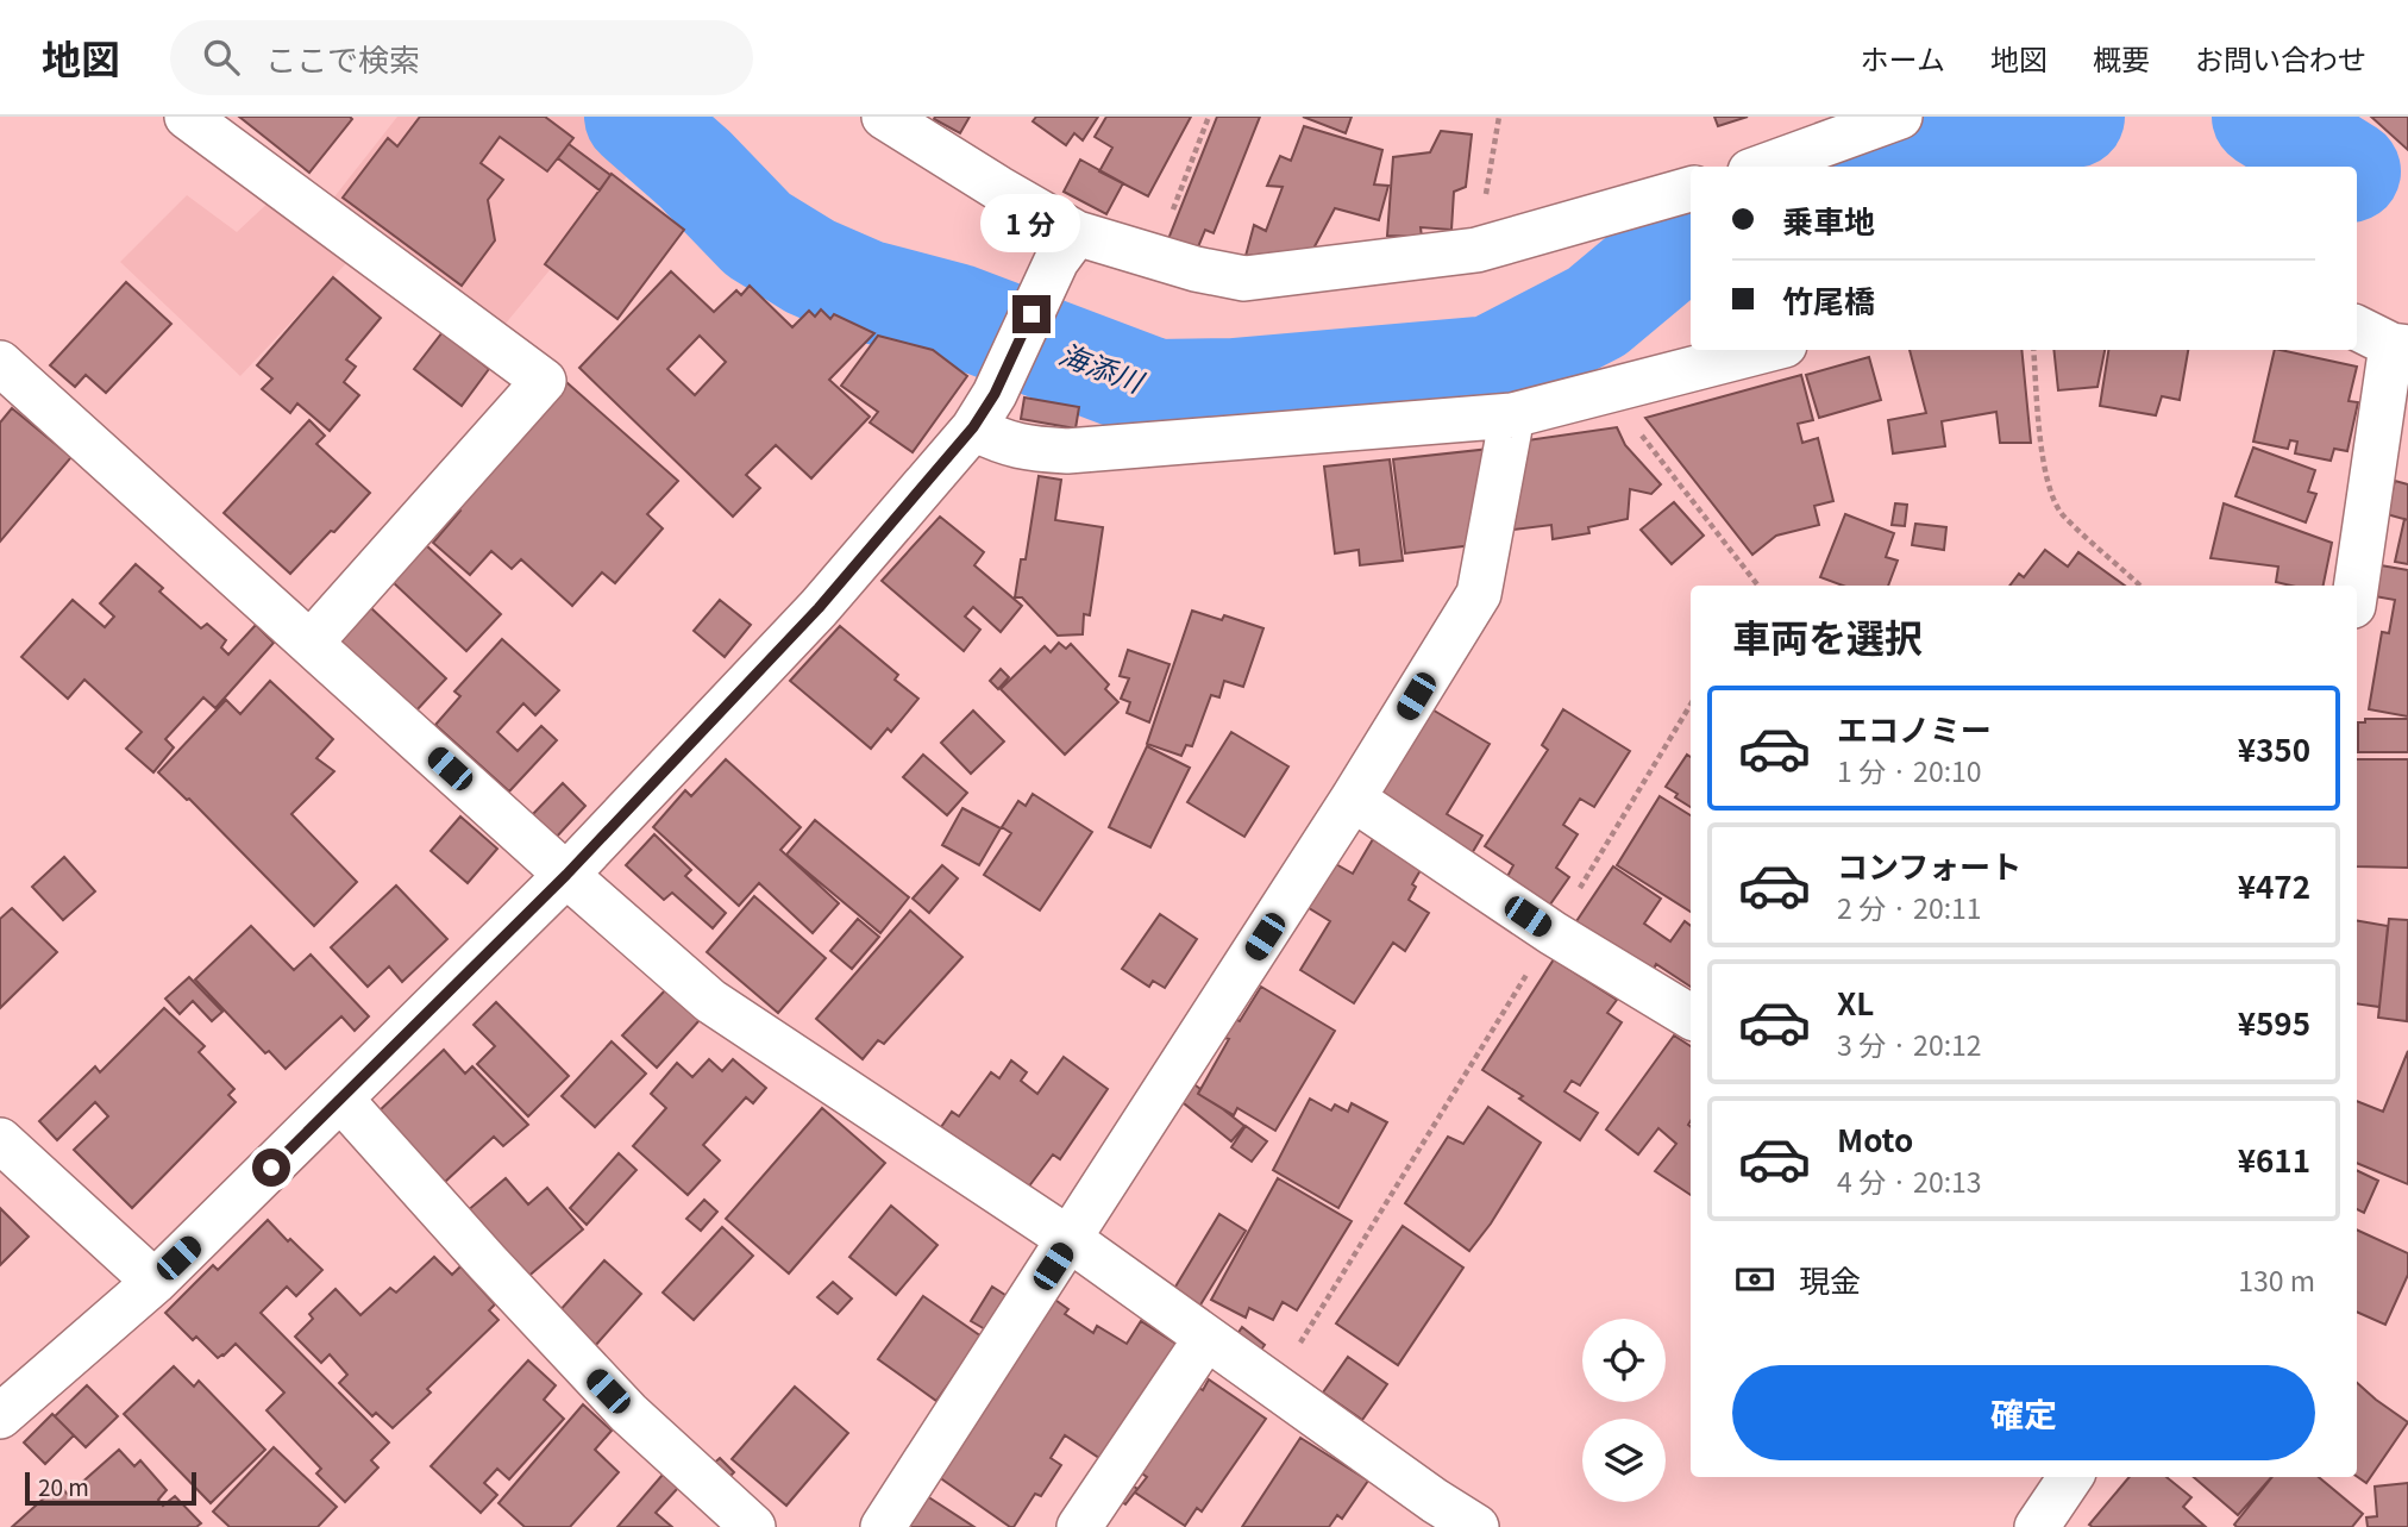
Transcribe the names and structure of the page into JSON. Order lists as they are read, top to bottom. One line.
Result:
{"water":["海添川"],"scale_bar":"20 m","page":{"header":"地図","search":"ここで検索","nav":["ホーム","地図","概要","お問い合わせ"],"banner":["乗車地","竹尾橋"],"bubble":"1 分","heading":"車両を選択","list":[{"name":"エコノミー","note":"1 分 · 20:10","value":"¥350"},{"name":"コンフォート","note":"2 分 · 20:11","value":"¥472"},{"name":"XL","note":"3 分 · 20:12","value":"¥595"},{"name":"Moto","note":"4 分 · 20:13","value":"¥611"}],"pay":["現金","130 m"],"buttons":"確定","scale":"20 m"}}
